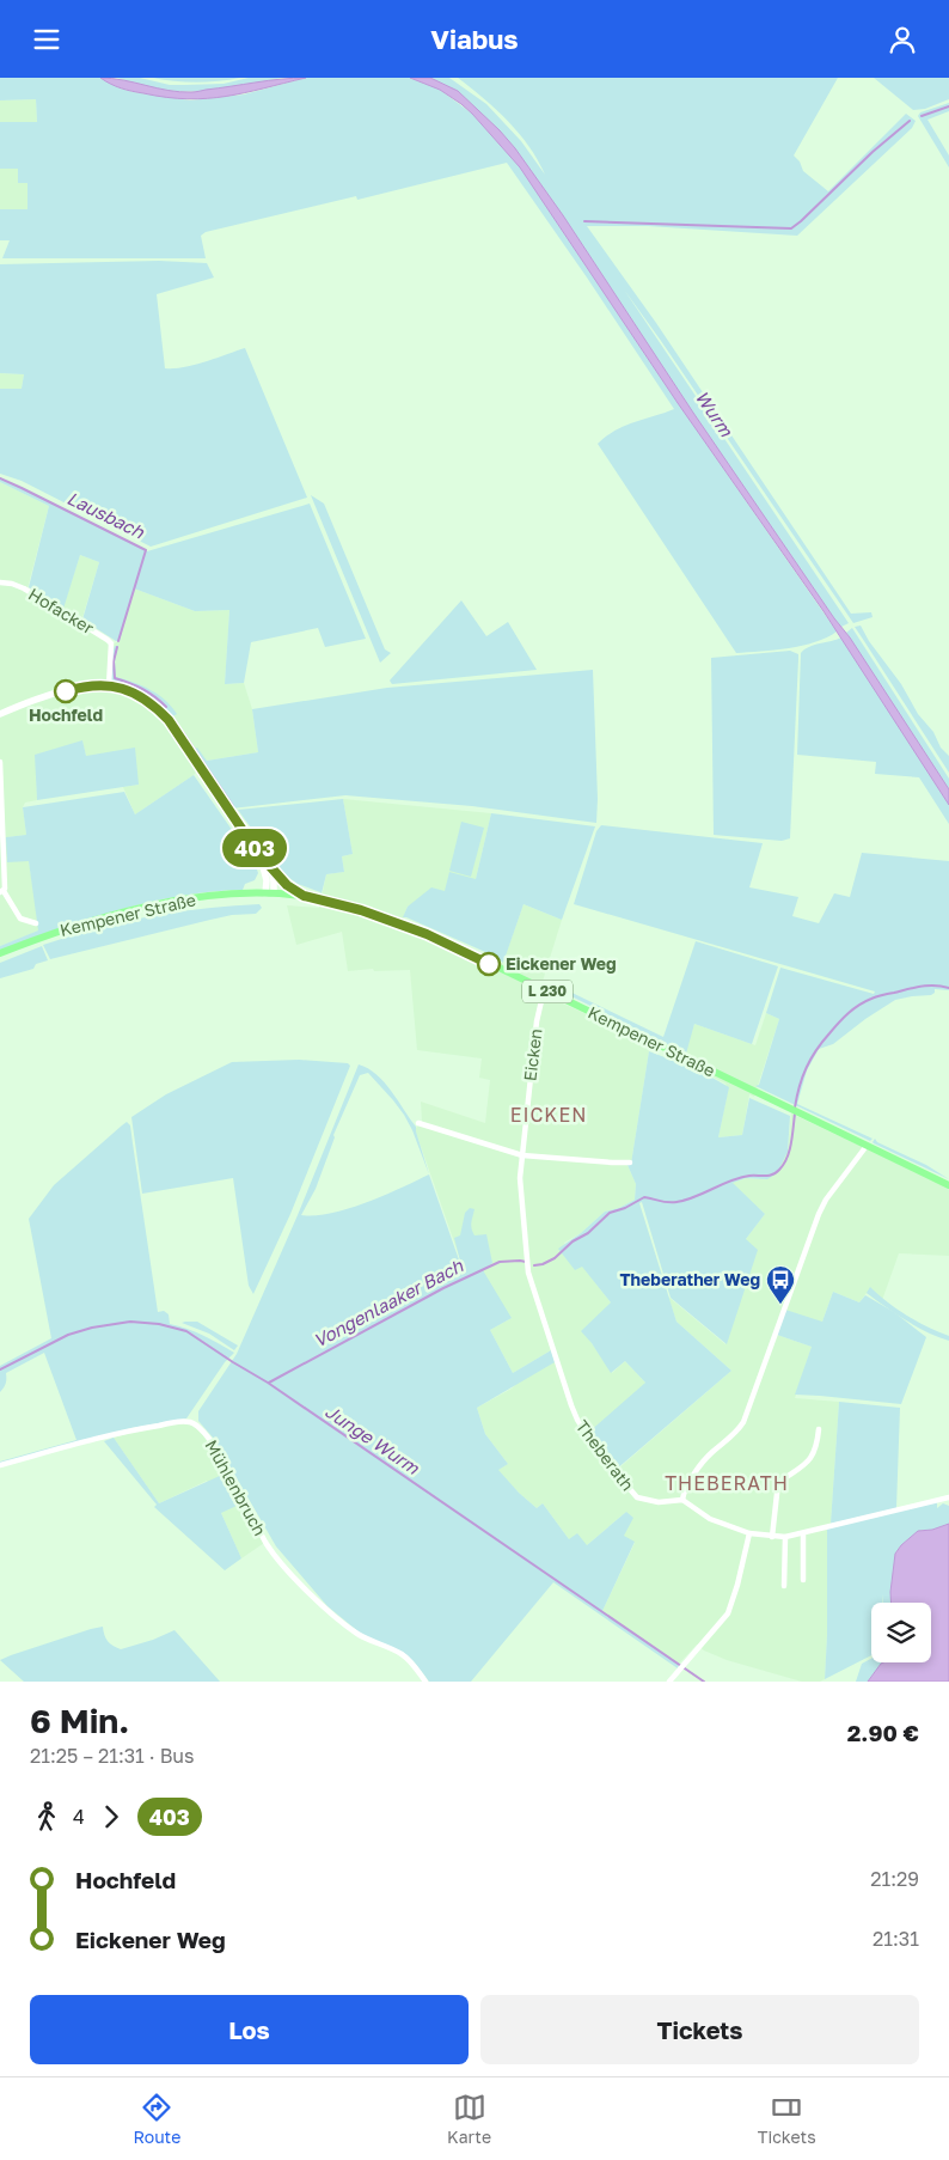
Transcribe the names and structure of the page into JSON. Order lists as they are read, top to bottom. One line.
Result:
{"streets":{"main road":["Kempener Straße","L 230"],"street":["Hofacker","Eicken","Theberath","Mühlenbruch"]},"crossings":[["Kempener Straße","Eicken"],["Eicken","Theberath"]],"districts":["EICKEN","THEBERATH"],"water":["Wurm","Lausbach","Vongenlaaker Bach","Junge Wurm"],"places":{"other":["Hochfeld","Eickener Weg"],"bus stop":["Theberather Weg"]},"lines":["bus line 403"],"page":{"header":"Viabus","on_map":"403","heading":["6 Min.","21:25 – 21:31 · Bus","2.90 €"],"legs":["4","403"],"list":[{"name":"Hochfeld","value":"21:29"},{"name":"Eickener Weg","value":"21:31"}],"buttons":["Los","Tickets"],"tabs":["Route","Karte","Tickets"]}}
